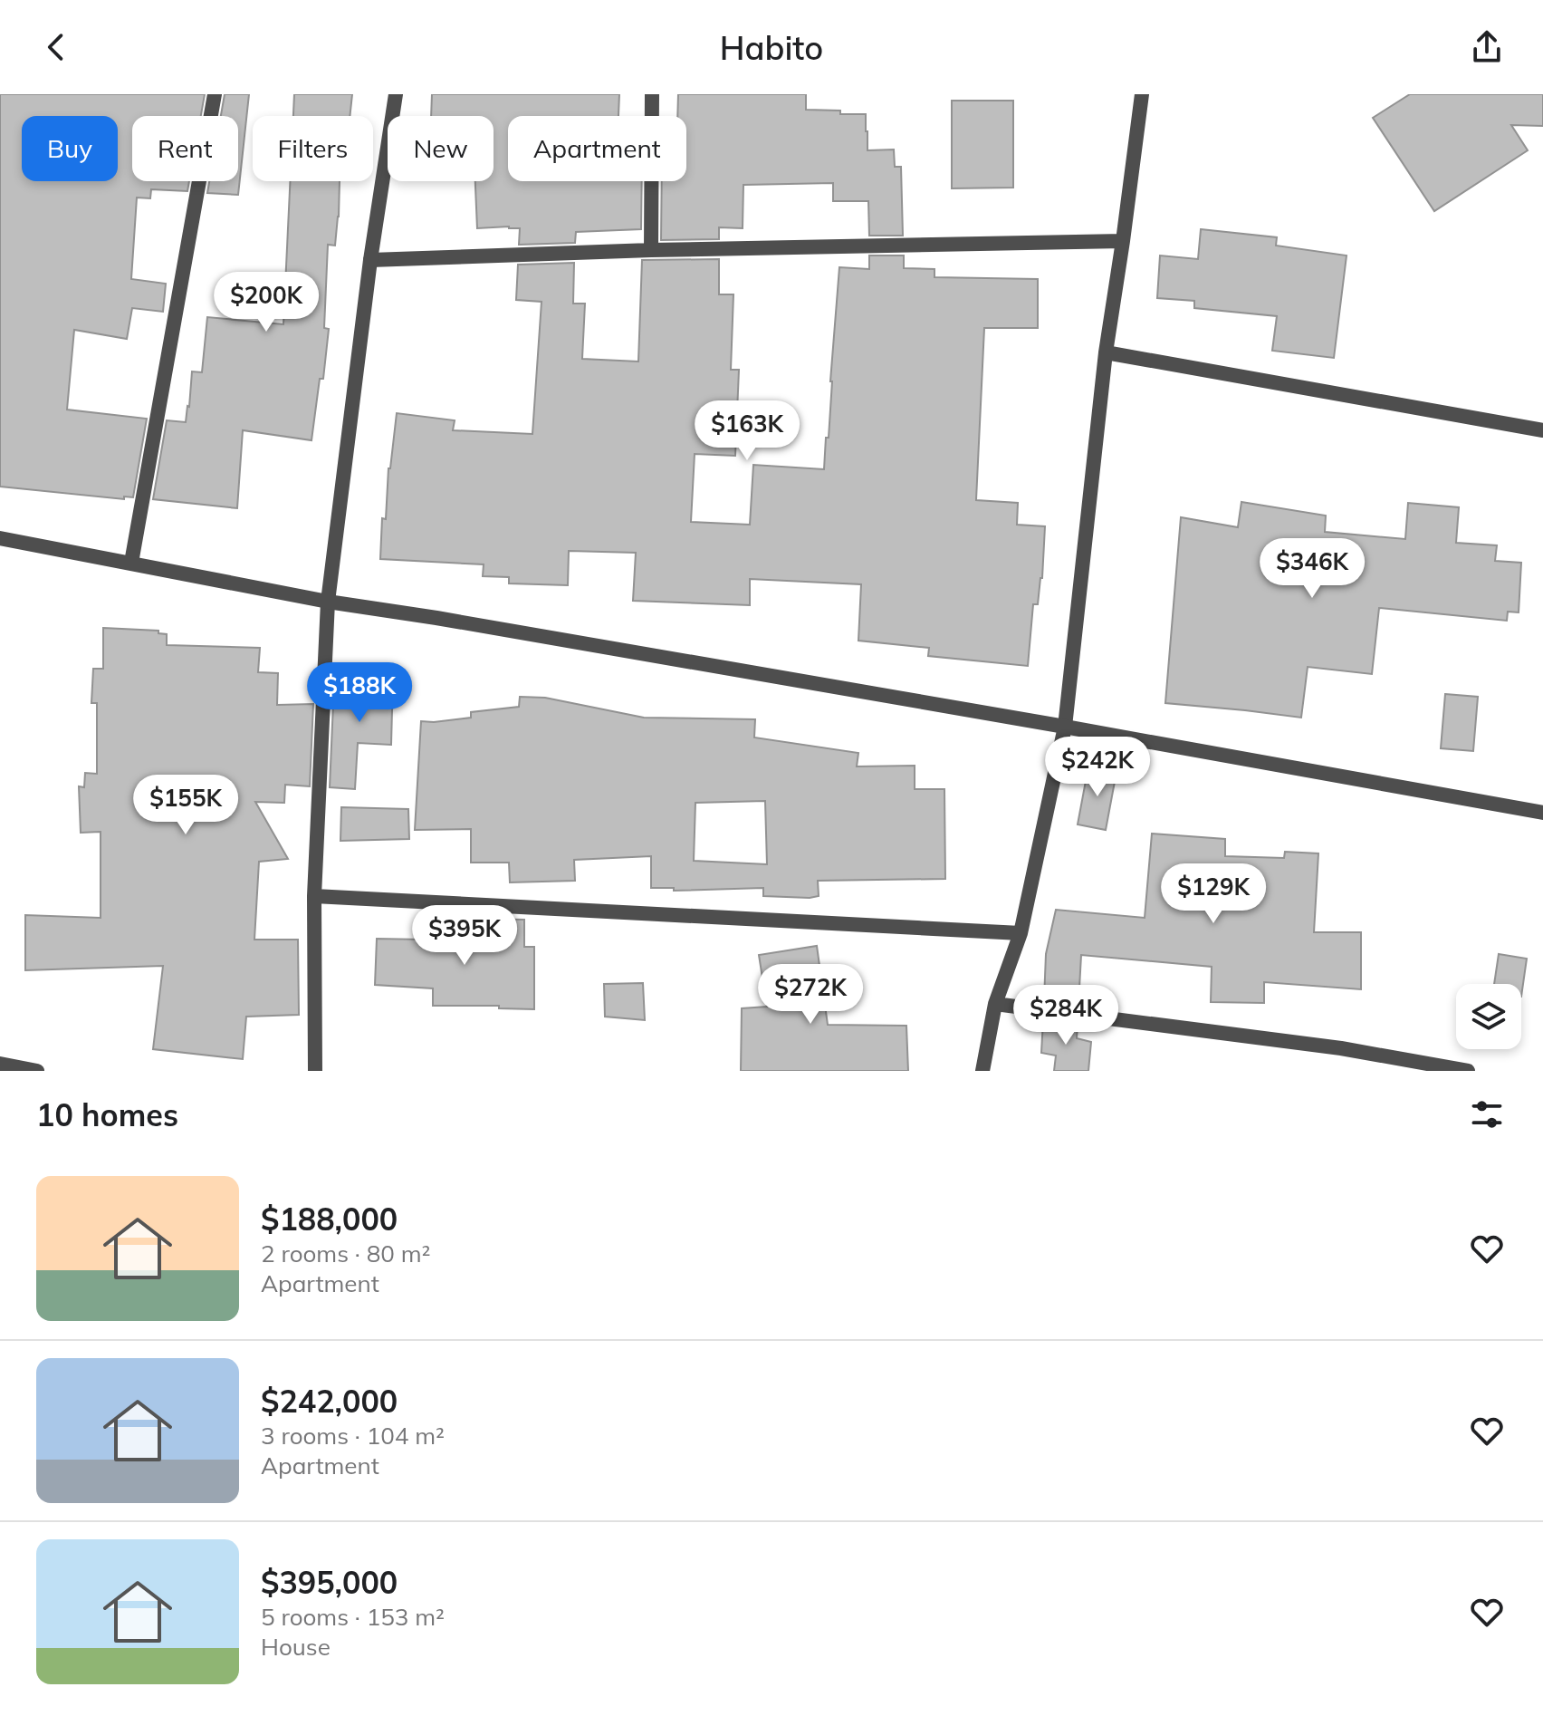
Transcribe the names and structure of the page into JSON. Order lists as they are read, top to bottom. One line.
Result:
{"page":{"header":"Habito","chip":["Buy","Rent","Filters","New","Apartment"],"price":["$200K","$163K","$346K","$188K","$242K","$155K","$129K","$395K","$272K","$284K"],"heading":"10 homes","list":[{"name":"$188,000","note":"2 rooms · 80 m² · Apartment"},{"name":"$242,000","note":"3 rooms · 104 m² · Apartment"},{"name":"$395,000","note":"5 rooms · 153 m² · House"}]}}
